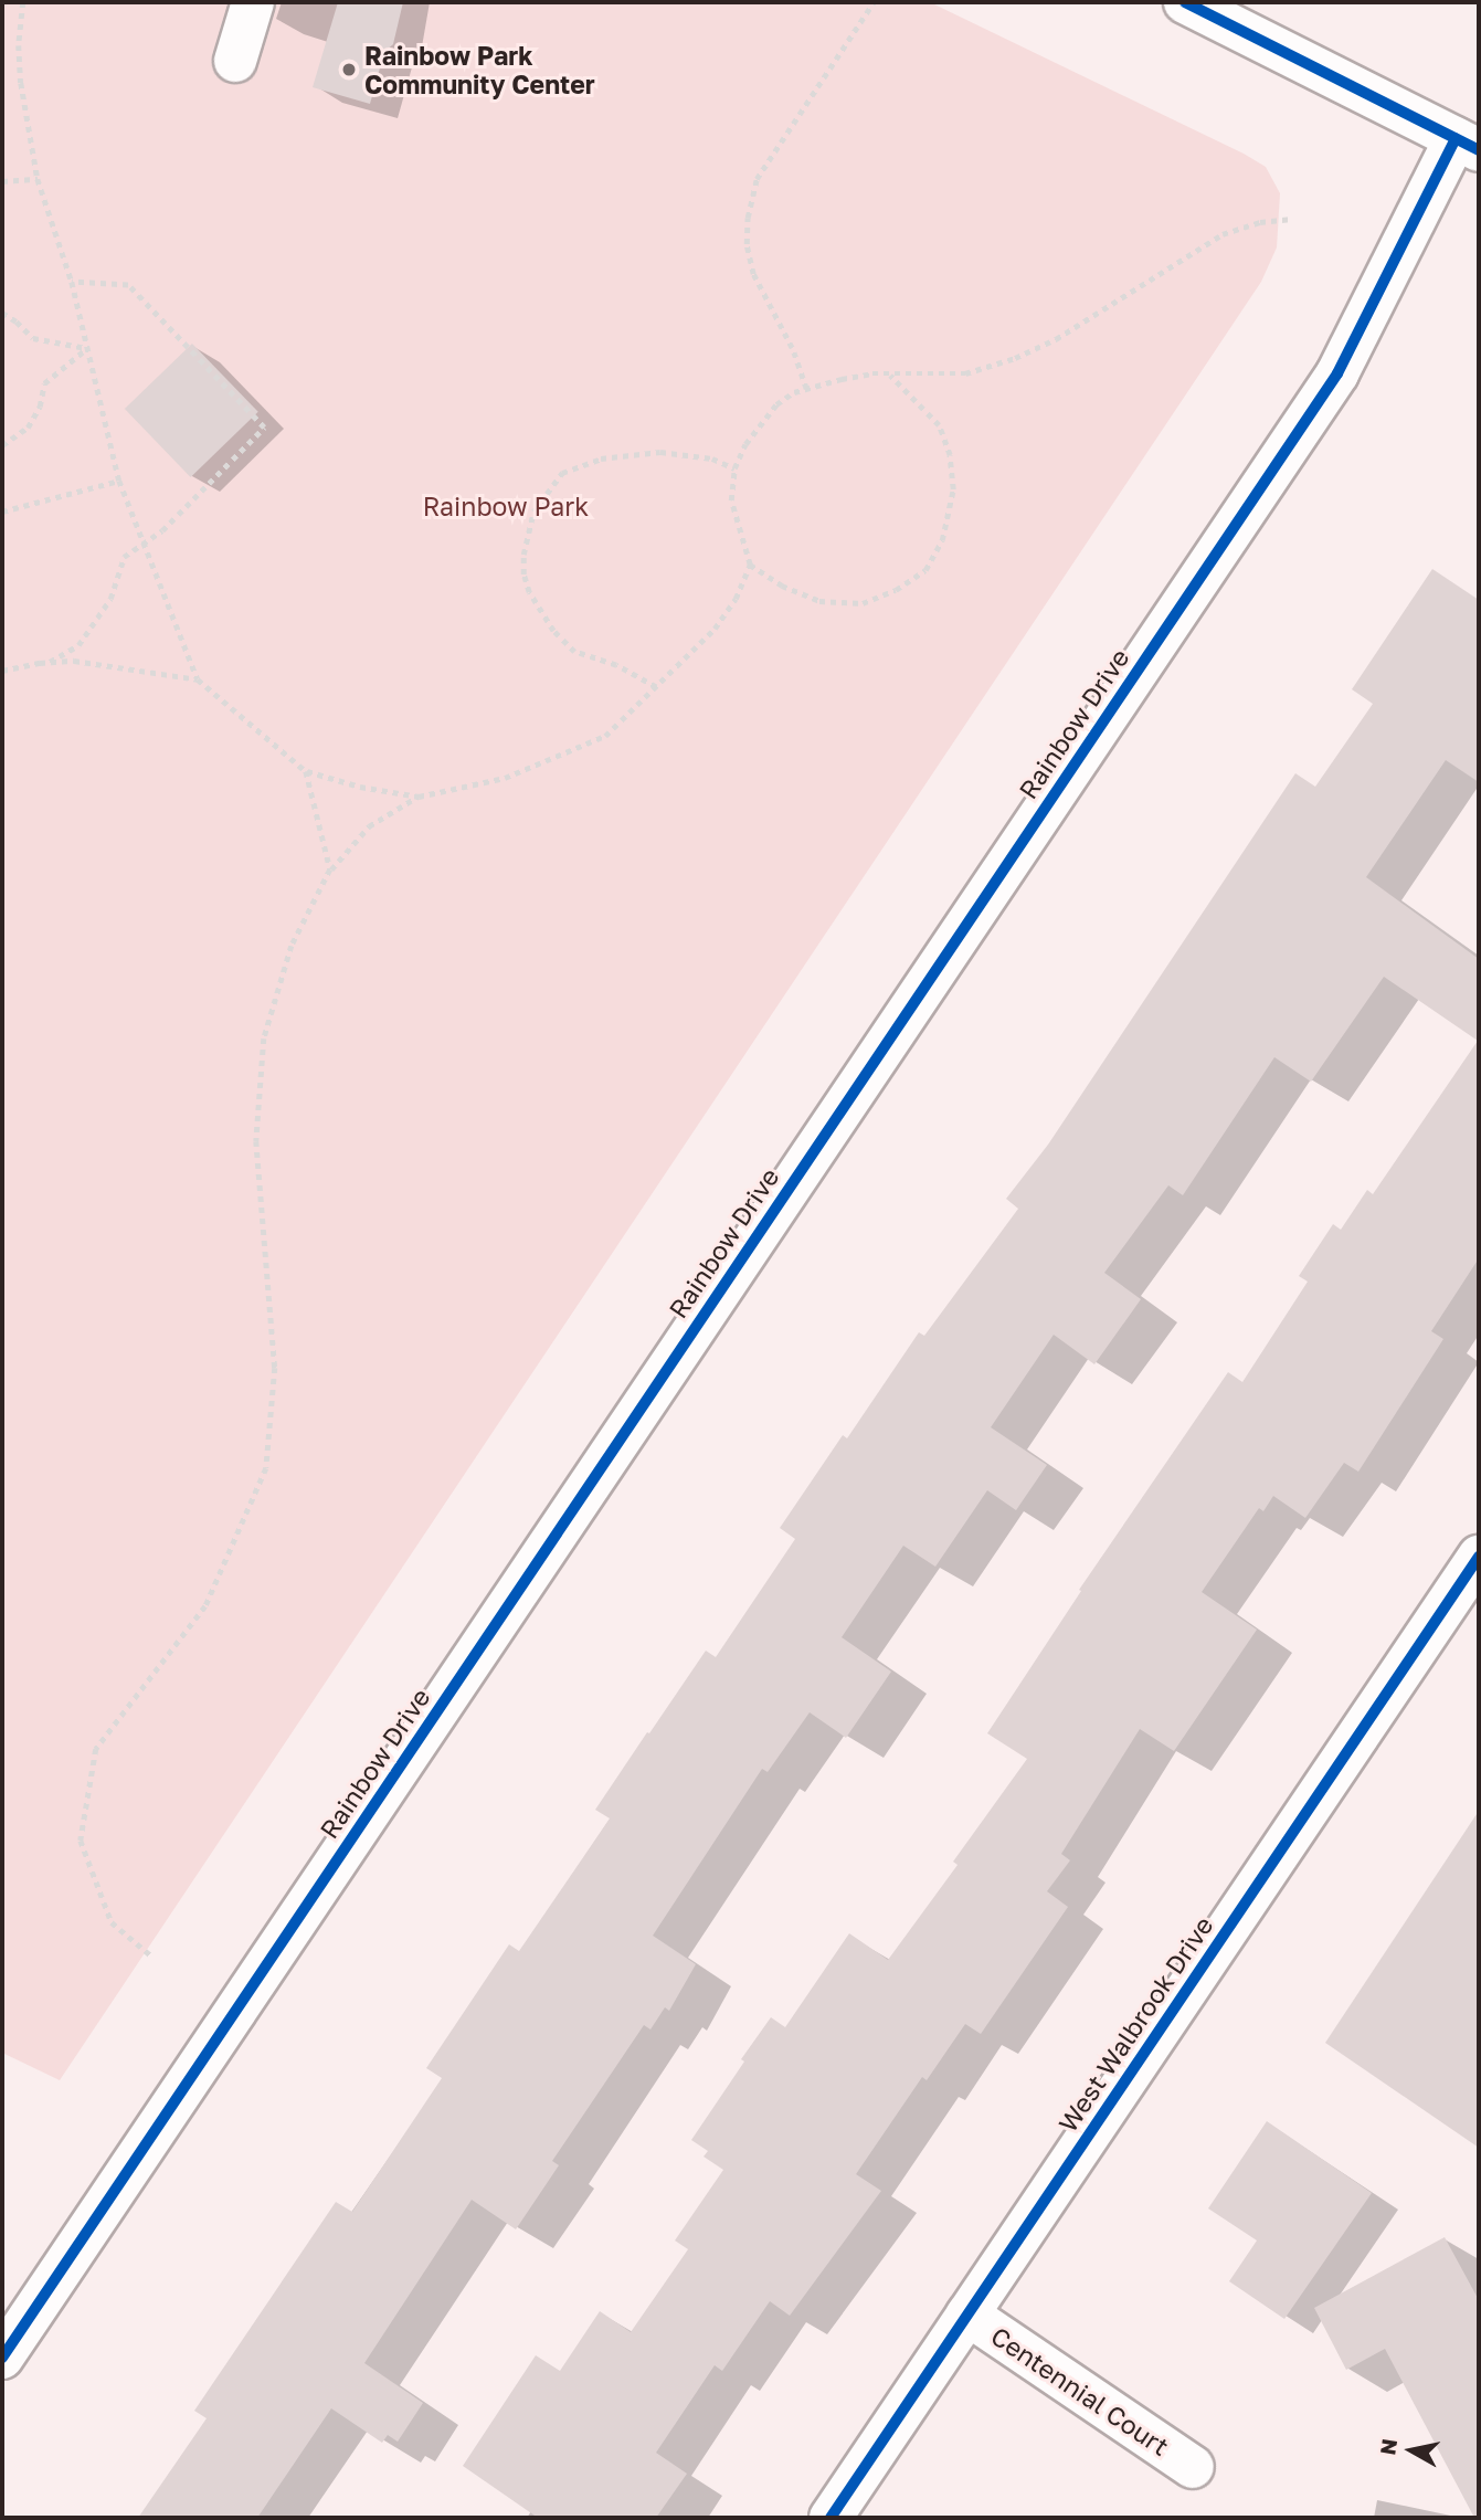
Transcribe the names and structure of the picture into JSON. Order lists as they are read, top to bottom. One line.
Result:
{"streets":{"street":["Rainbow Drive","West Walbrook Drive","Centennial Court"]},"crossings":[["West Walbrook Drive","Centennial Court"]],"parks":["Rainbow Park"],"places":["Rainbow Park Community Center"],"north":"left"}
